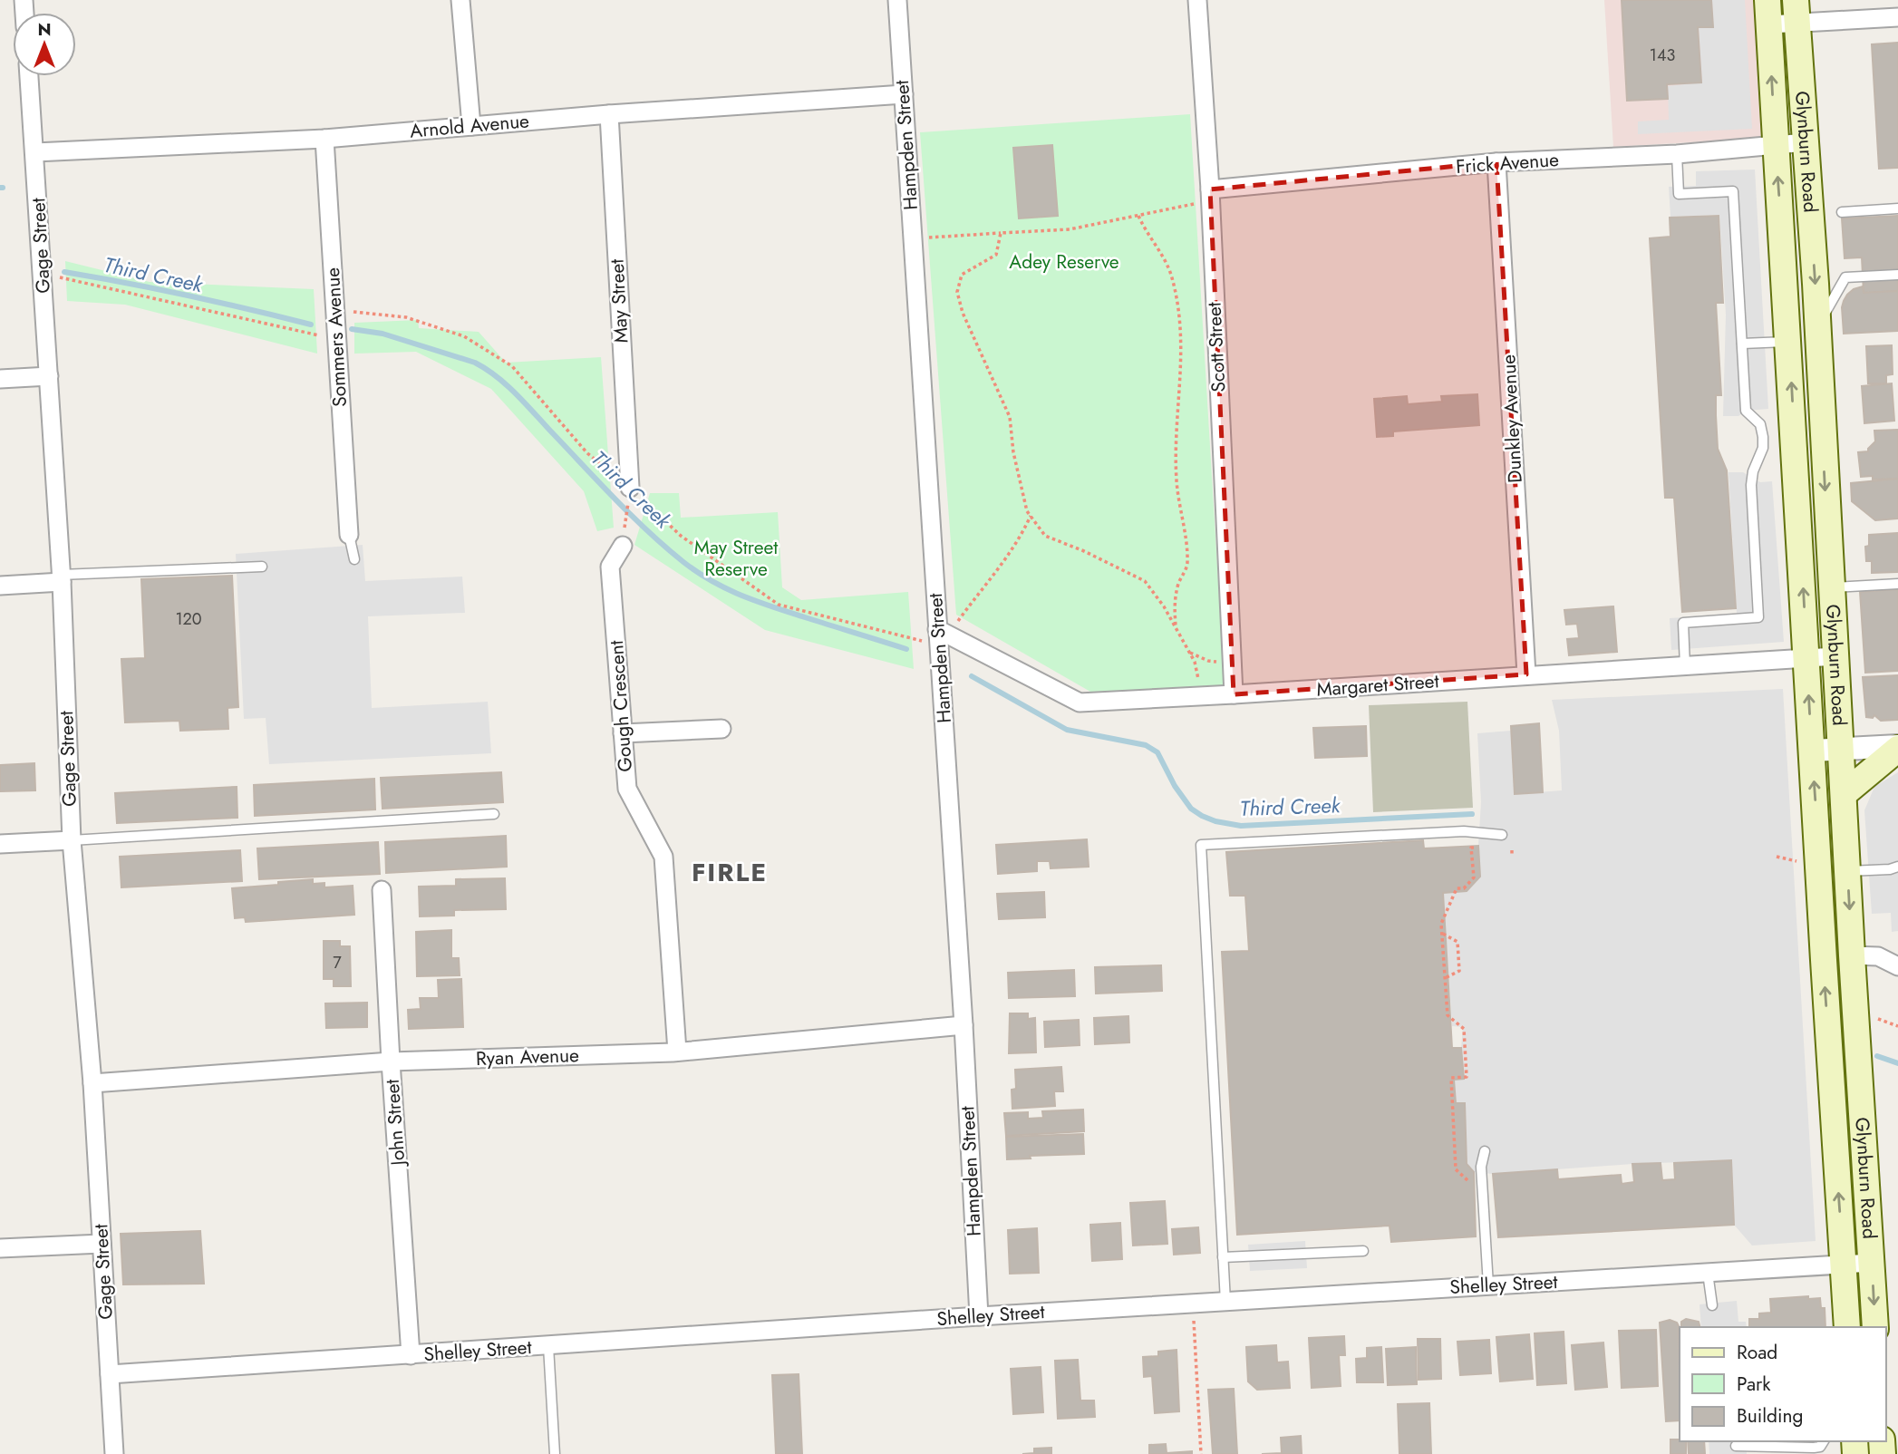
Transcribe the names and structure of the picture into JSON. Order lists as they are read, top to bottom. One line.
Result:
{"streets":{"main road":["Glynburn Road"],"street":["Arnold Avenue","Hampden Street","Frick Avenue","Gage Street","May Street","Sommers Avenue","Scott Street","Dunkley Avenue","Margaret Street","Gough Crescent","Ryan Avenue","John Street","Shelley Street"]},"crossings":[["Arnold Avenue","Hampden Street"],["Arnold Avenue","Gage Street"],["Arnold Avenue","May Street"],["Arnold Avenue","Sommers Avenue"],["Hampden Street","Margaret Street"],["Hampden Street","Ryan Avenue"],["Hampden Street","Shelley Street"],["Glynburn Road","Frick Avenue"],["Glynburn Road","Margaret Street"],["Glynburn Road","Shelley Street"],["Frick Avenue","Scott Street"],["Frick Avenue","Dunkley Avenue"],["Gage Street","Ryan Avenue"],["Gage Street","Shelley Street"],["Scott Street","Margaret Street"],["Dunkley Avenue","Margaret Street"],["Gough Crescent","Ryan Avenue"],["Ryan Avenue","John Street"],["John Street","Shelley Street"]],"districts":["FIRLE"],"water":["Third Creek"],"parks":["Adey Reserve","May Street Reserve"],"house_numbers":["143","120","7"],"legend":["Road","Park","Building"],"north":"top"}
